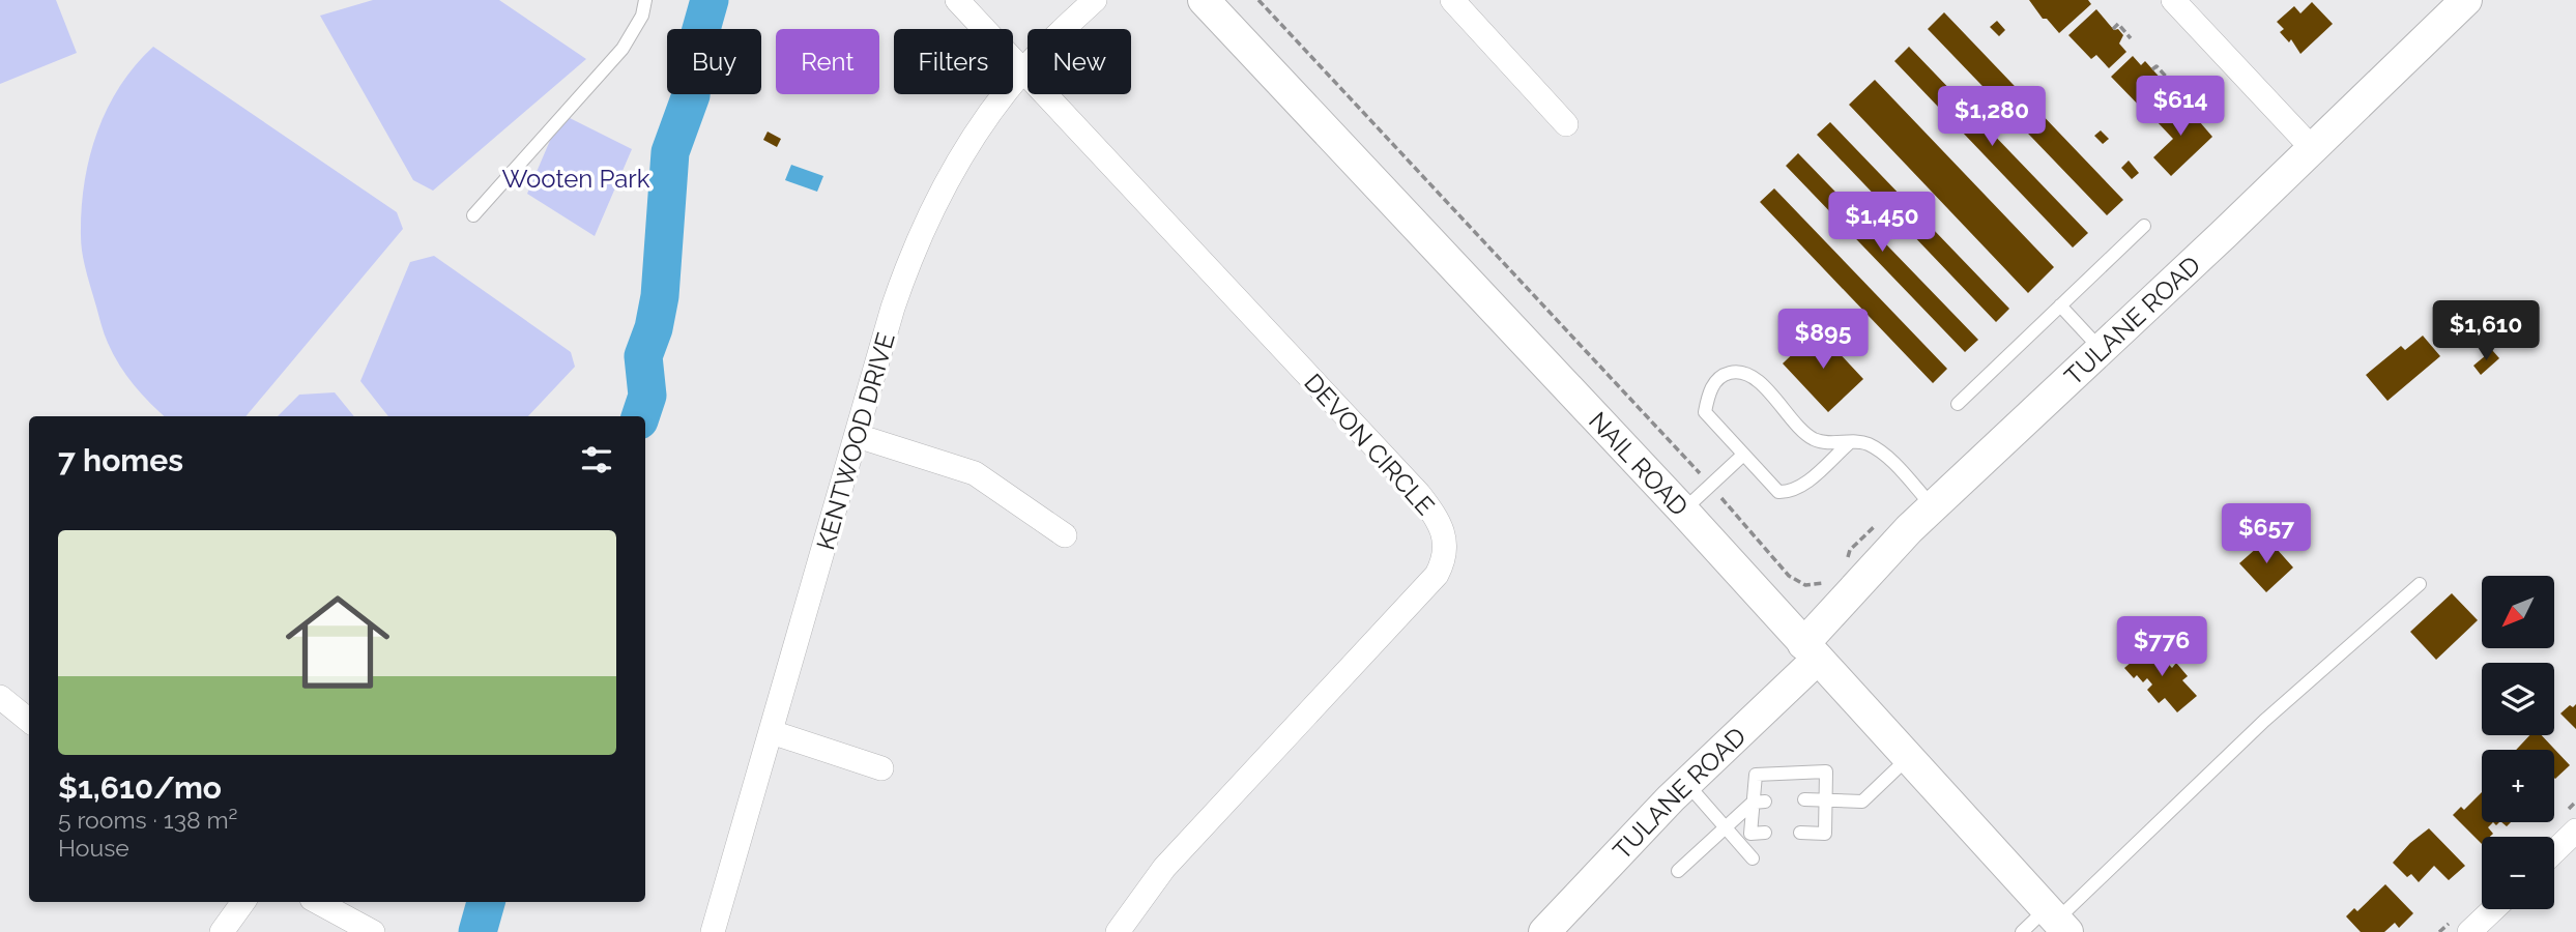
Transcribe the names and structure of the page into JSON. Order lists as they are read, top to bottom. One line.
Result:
{"streets":{"street":["TULANE ROAD","KENTWOOD DRIVE","DEVON CIRCLE","NAIL ROAD"]},"crossings":[["TULANE ROAD","NAIL ROAD"],["KENTWOOD DRIVE","DEVON CIRCLE"]],"parks":["Wooten Park"],"north":"bottom left","page":{"chip":["Buy","Rent","Filters","New"],"price":["$614","$1,280","$1,450","$1,610","$895","$657","$776"],"heading":"7 homes","list":[{"name":"$1,610/mo","note":"5 rooms · 138 m² · House"}],"map_buttons":["+","−"]}}
